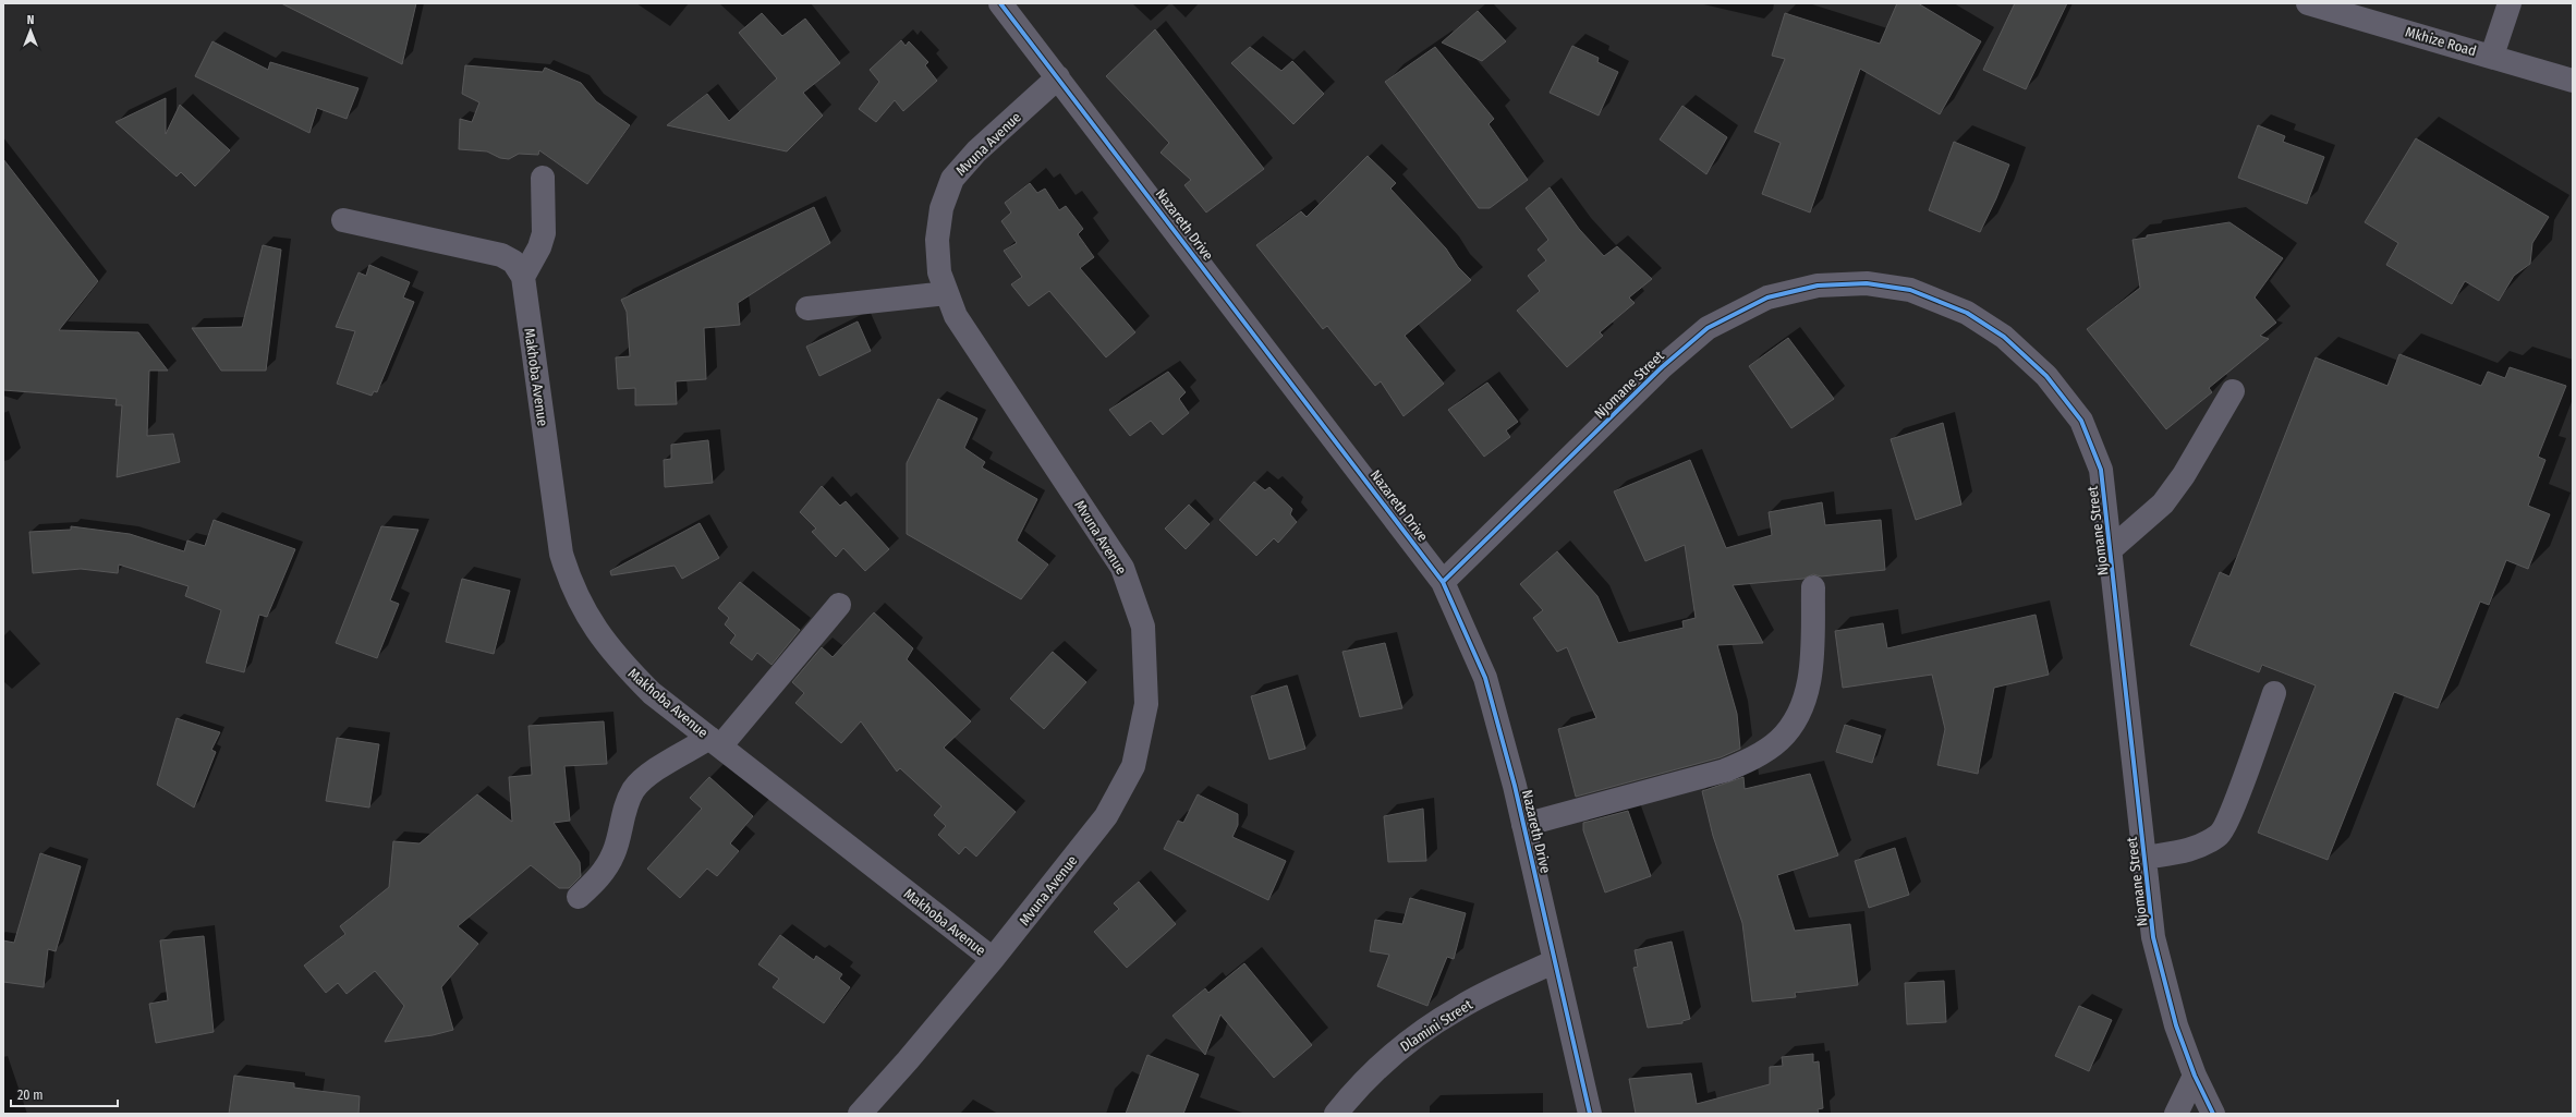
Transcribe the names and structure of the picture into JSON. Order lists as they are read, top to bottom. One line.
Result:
{"streets":{"street":["Mkhize Road","Mvuna Avenue","Nazareth Drive","Makhoba Avenue","Njomane Street","Dlamini Street"]},"crossings":[["Mvuna Avenue","Nazareth Drive"],["Mvuna Avenue","Makhoba Avenue"],["Nazareth Drive","Njomane Street"],["Nazareth Drive","Dlamini Street"]],"scale_bar":"20 m","north":"top"}
